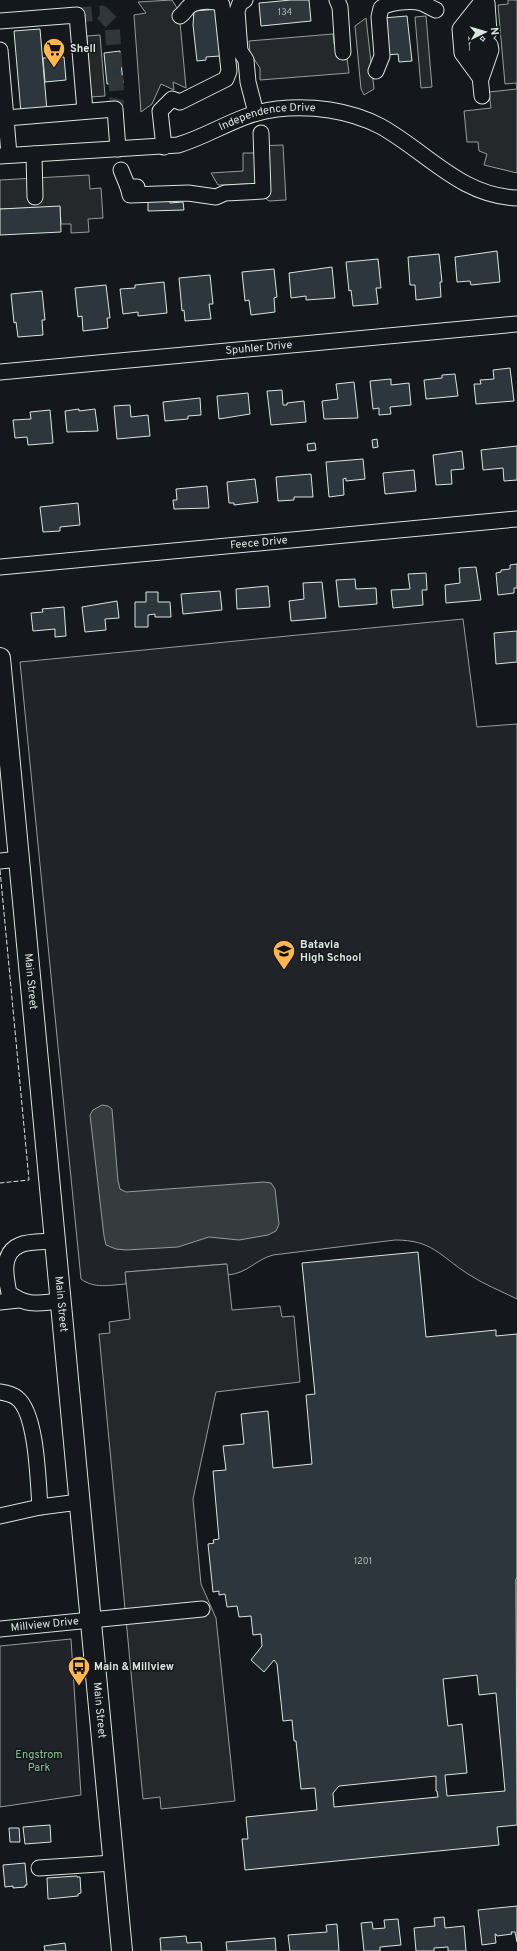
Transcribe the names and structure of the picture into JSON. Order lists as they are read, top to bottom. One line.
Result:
{"streets":{"main road":["Main Street"],"street":["Independence Drive","Spuhler Drive","Feece Drive","Millview Drive"]},"crossings":[["Main Street","Millview Drive"]],"parks":["Engstrom Park"],"places":{"supermarket":["Shell"],"school or university":["Batavia High School"],"bus stop":["Main & Millview"]},"house_numbers":["134","1201"],"north":"right"}
